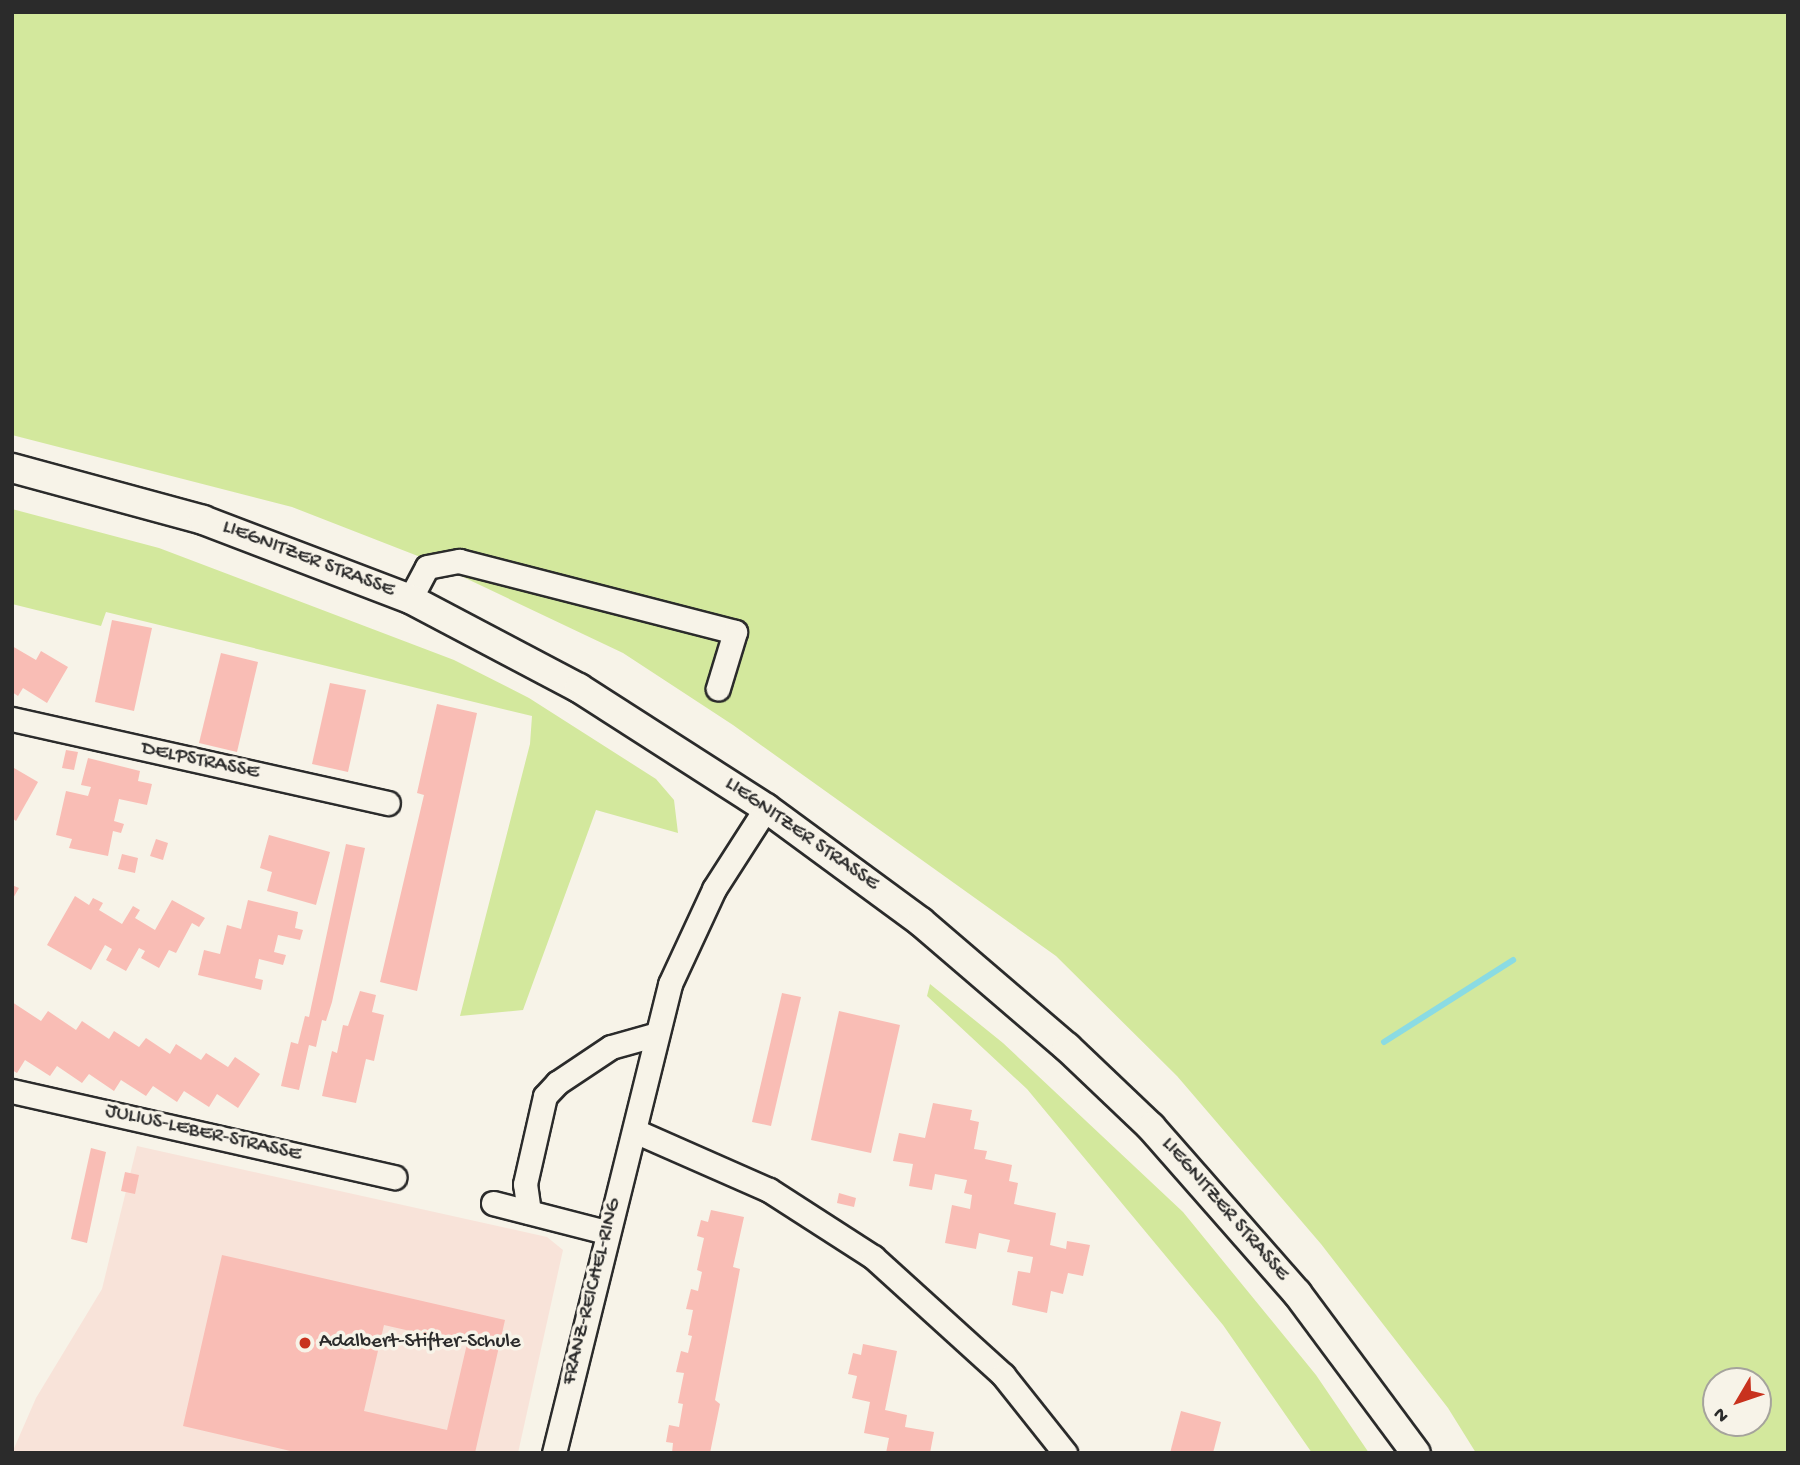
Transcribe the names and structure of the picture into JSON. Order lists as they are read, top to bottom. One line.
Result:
{"streets":{"main road":["LIEGNITZER STRASSE"],"street":["DELPSTRASSE","JULIUS-LEBER-STRASSE","FRANZ-REICHEL-RING"]},"crossings":[["LIEGNITZER STRASSE","FRANZ-REICHEL-RING"]],"places":["Adalbert-Stifter-Schule"],"north":"bottom left"}
